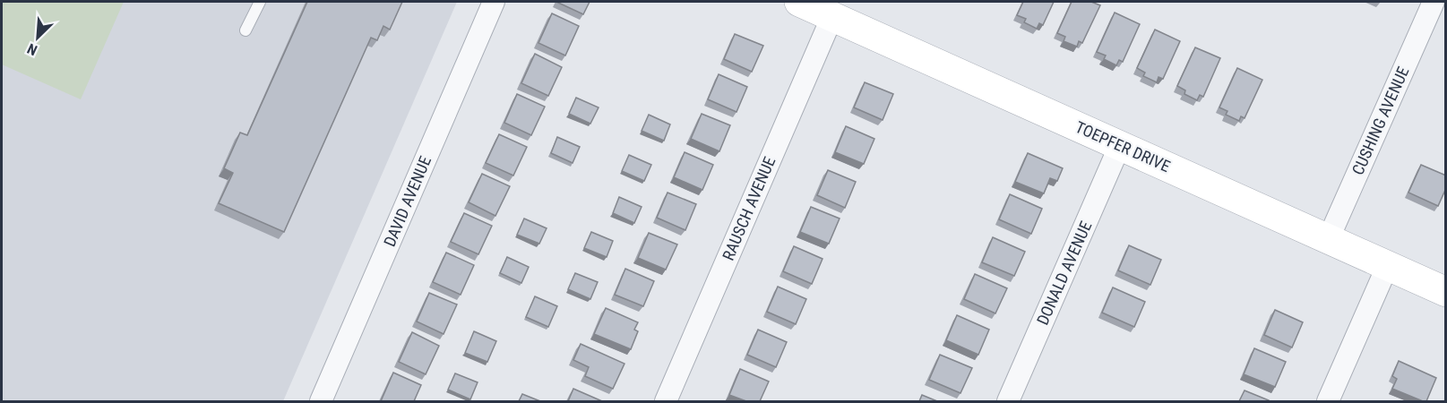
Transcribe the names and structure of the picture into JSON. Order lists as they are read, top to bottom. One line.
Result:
{"streets":{"street":["CUSHING AVENUE","TOEPFER DRIVE","DAVID AVENUE","RAUSCH AVENUE","DONALD AVENUE"]},"crossings":[["CUSHING AVENUE","TOEPFER DRIVE"],["TOEPFER DRIVE","RAUSCH AVENUE"],["TOEPFER DRIVE","DONALD AVENUE"]],"north":"bottom left"}
